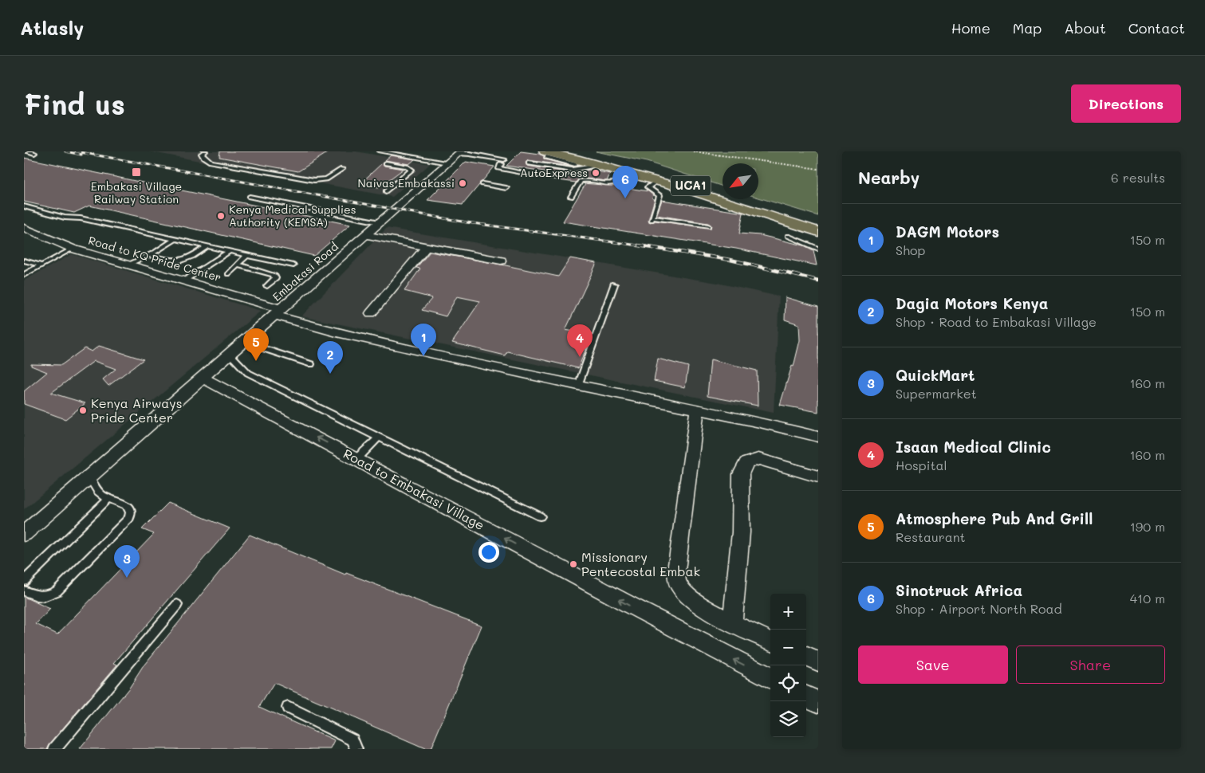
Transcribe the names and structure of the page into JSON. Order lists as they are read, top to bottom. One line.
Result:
{"streets":{"main road":["UCA1"],"street":["Road to KQ Pride Center","Embakasi Road","Road to Embakasi Village"]},"crossings":[["Road to KQ Pride Center","Embakasi Road"],["Embakasi Road","Road to Embakasi Village"]],"places":{"transit":["Embakasi Village Railway Station"],"other":["AutoExpress","Naivas Embakassi","Kenya Medical Supplies Authority (KEMSA)","Kenya Airways Pride Center","Missionary Pentecostal Embak"]},"north":"bottom left","page":{"header":"Atlasly","nav":["Home","Map","About","Contact"],"buttons":["Directions",["Save","Share"]],"title":"Find us","heading":["Nearby","6 results"],"pins":["6","1","4","5","2","3"],"list":[{"mark":"1","name":"DAGM Motors","note":"Shop","value":"150 m"},{"mark":"2","name":"Dagia Motors Kenya","note":"Shop · Road to Embakasi Village","value":"150 m"},{"mark":"3","name":"QuickMart","note":"Supermarket","value":"160 m"},{"mark":"4","name":"Isaan Medical Clinic","note":"Hospital","value":"160 m"},{"mark":"5","name":"Atmosphere Pub And Grill","note":"Restaurant","value":"190 m"},{"mark":"6","name":"Sinotruck Africa","note":"Shop · Airport North Road","value":"410 m"}],"map_buttons":["+","−"]}}
